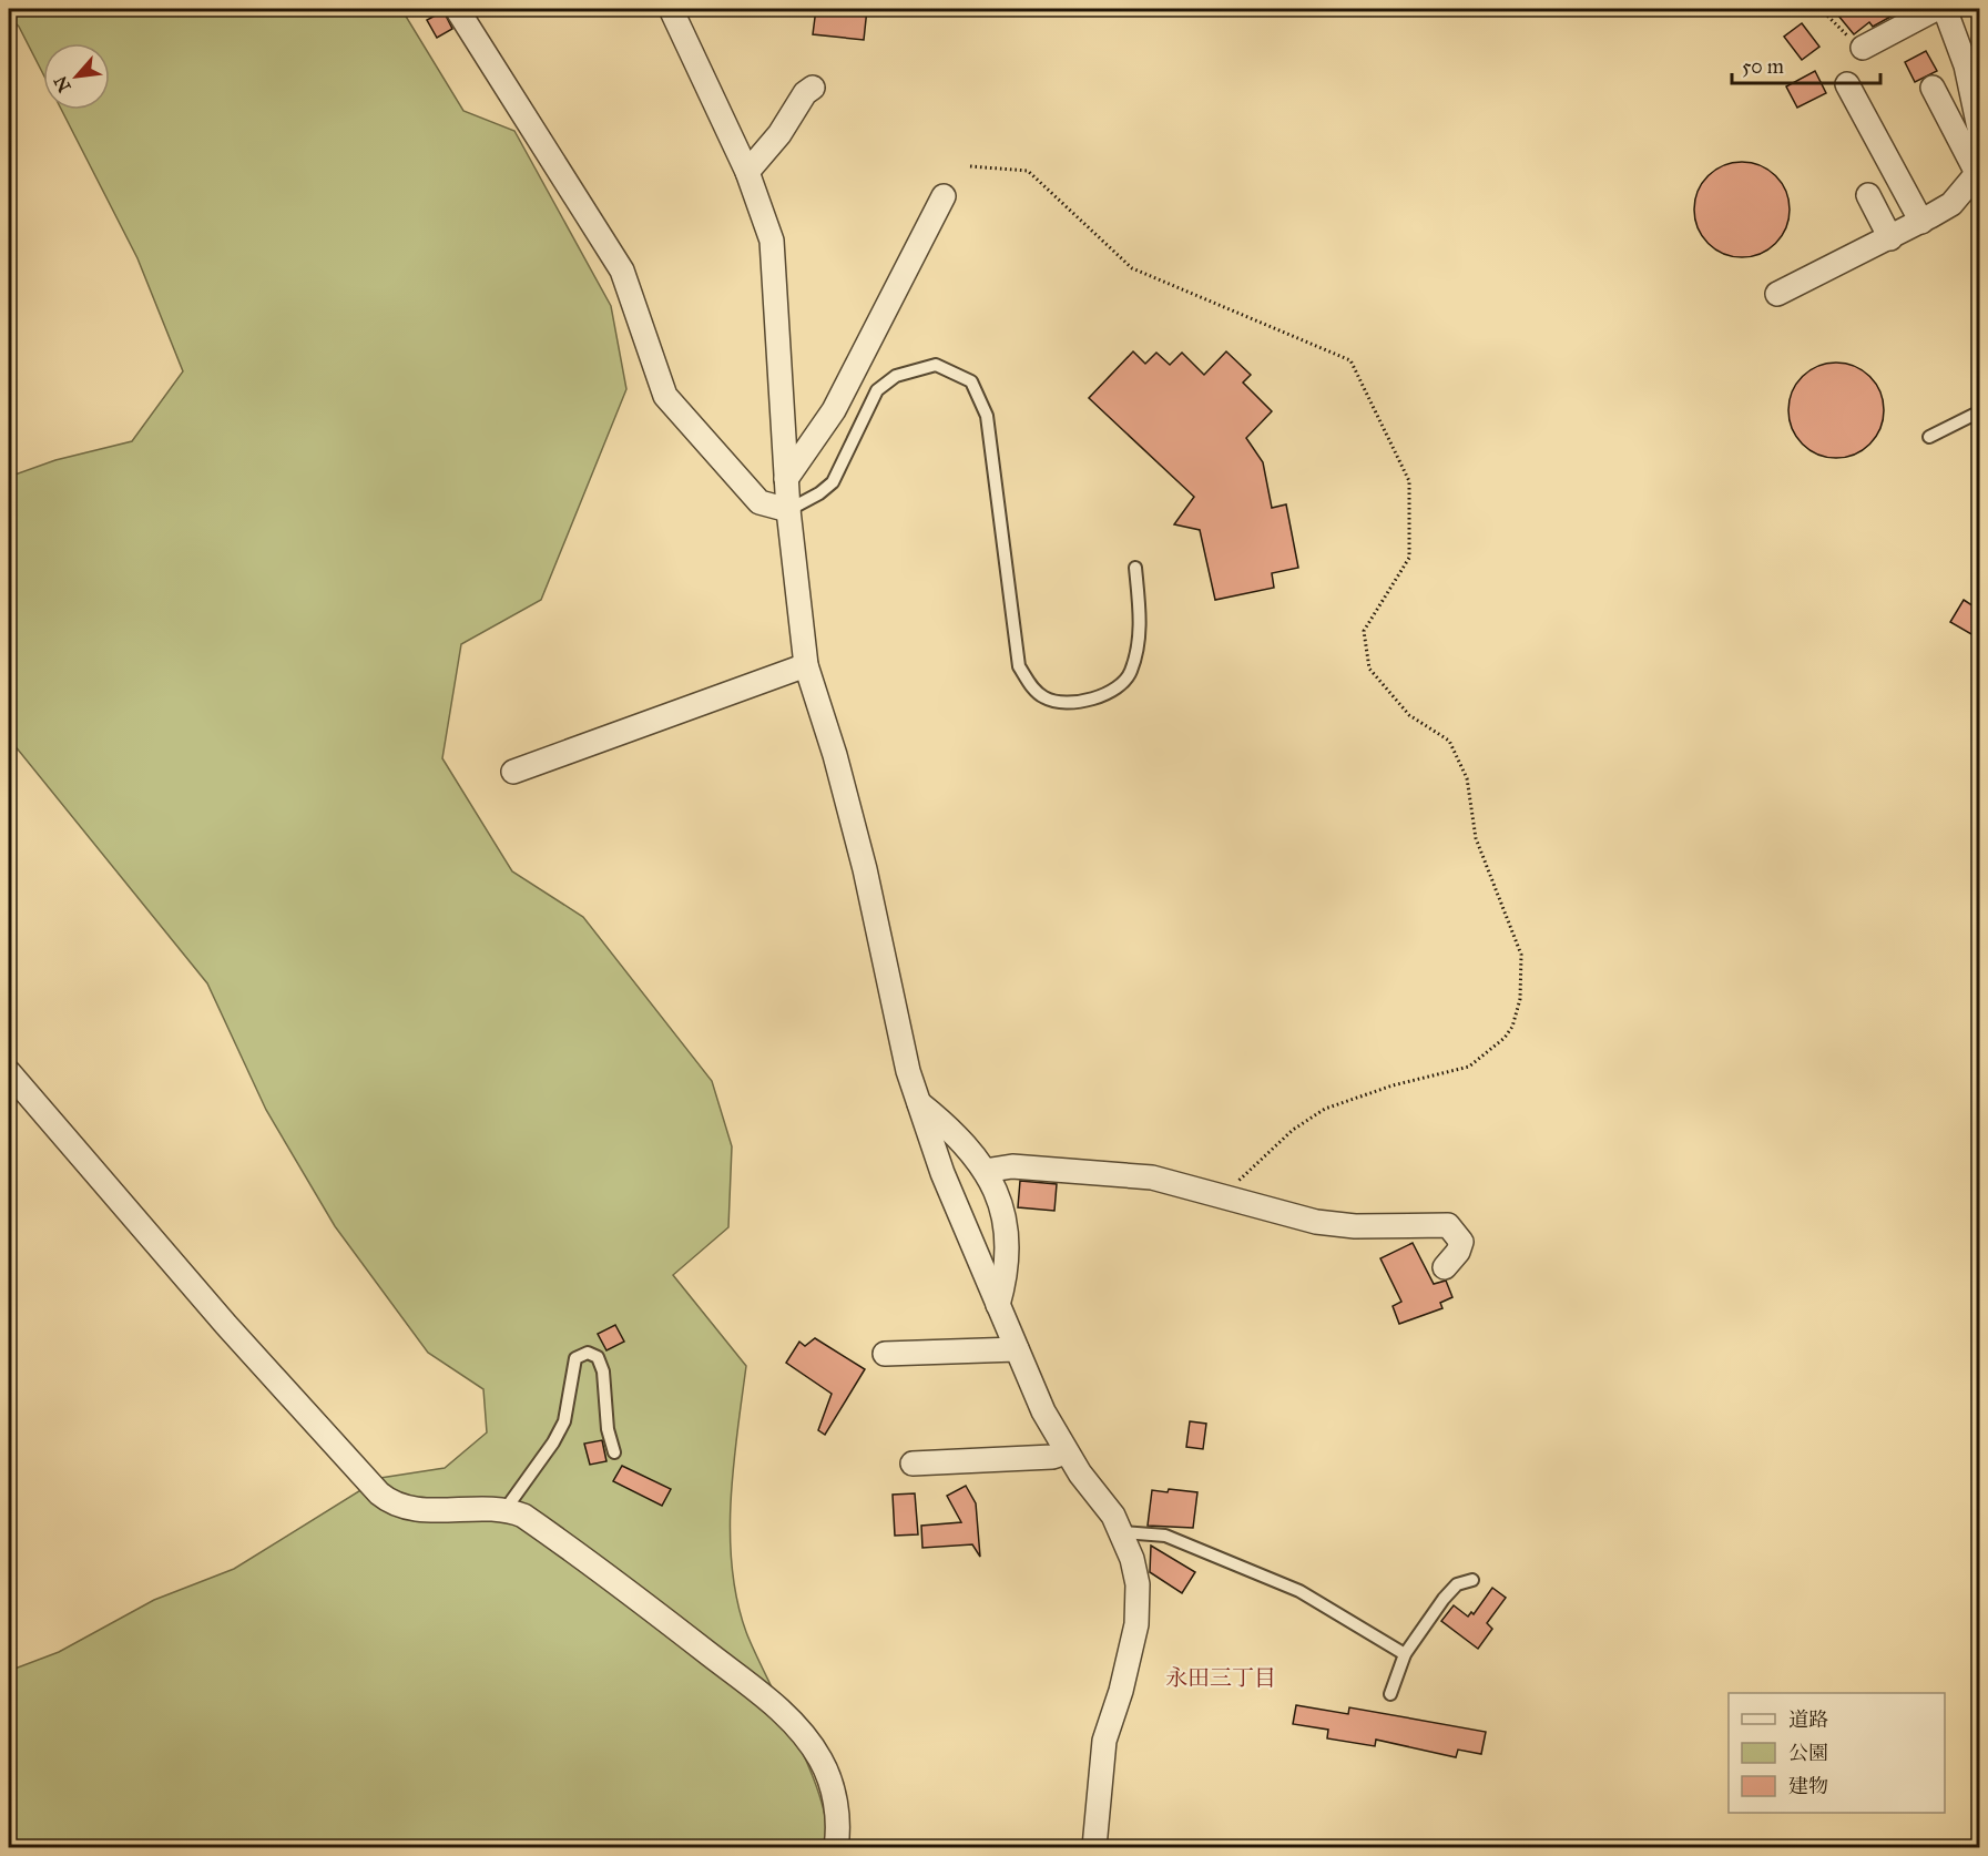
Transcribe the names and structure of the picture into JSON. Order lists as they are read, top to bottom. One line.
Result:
{"districts":["永田三丁目"],"legend":["道路","公園","建物"],"scale_bar":"50 m","north":"bottom left"}
